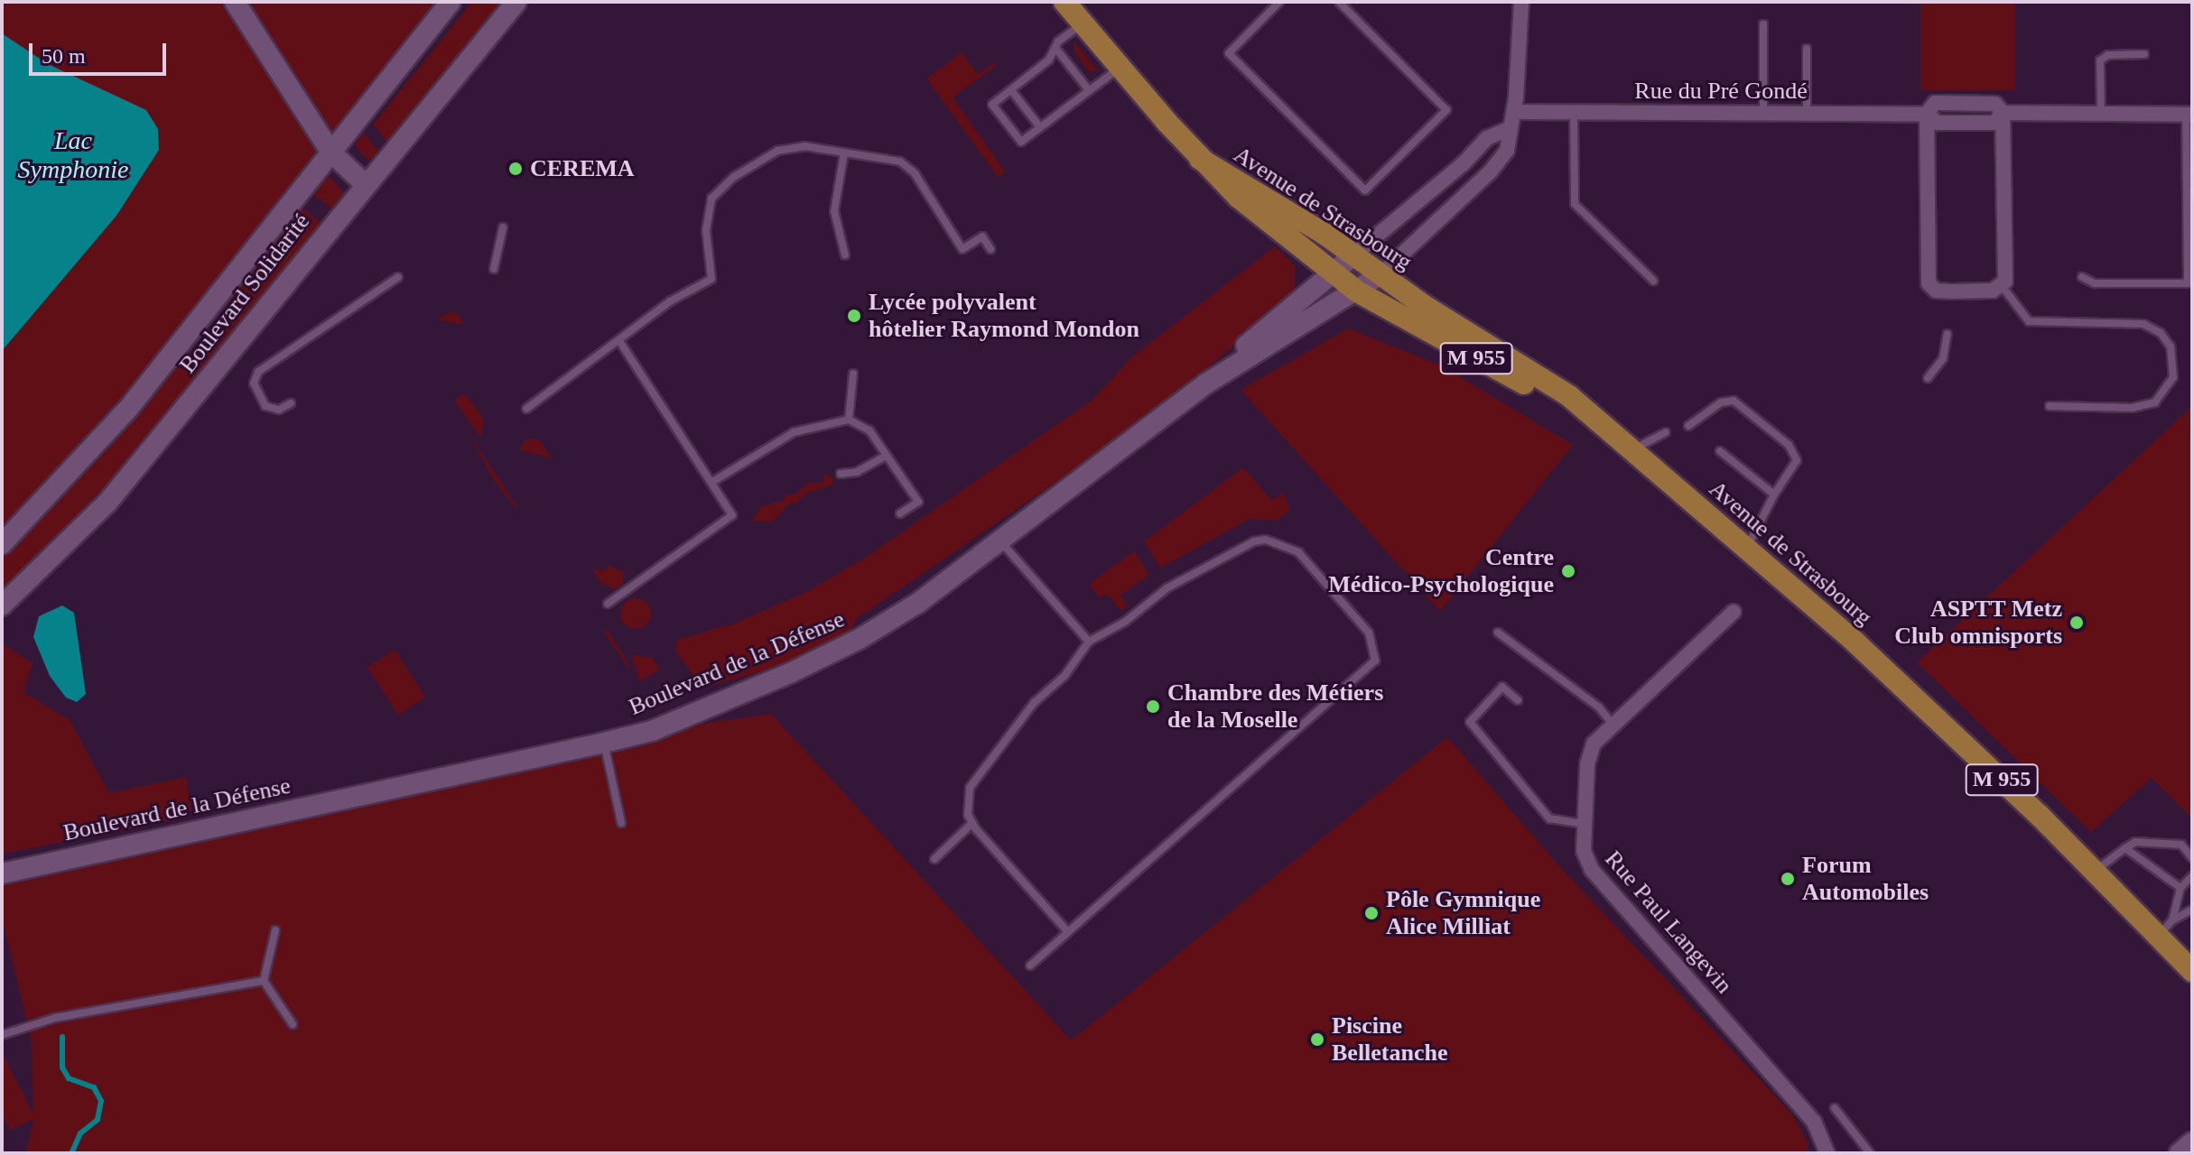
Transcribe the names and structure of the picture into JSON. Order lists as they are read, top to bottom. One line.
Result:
{"streets":{"main road":["Avenue de Strasbourg","M 955"],"street":["Rue du Pré Gondé","Boulevard Solidarité","Boulevard de la Défense","Rue Paul Langevin"]},"crossings":[["Avenue de Strasbourg","Boulevard de la Défense"]],"water":["Lac Symphonie"],"places":["CEREMA","Lycée polyvalent hôtelier Raymond Mondon","Centre Médico-Psychologique","ASPTT Metz Club omnisports","Chambre des Métiers de la Moselle","Forum Automobiles","Pôle Gymnique Alice Milliat","Piscine Belletanche"],"scale_bar":"50 m"}
